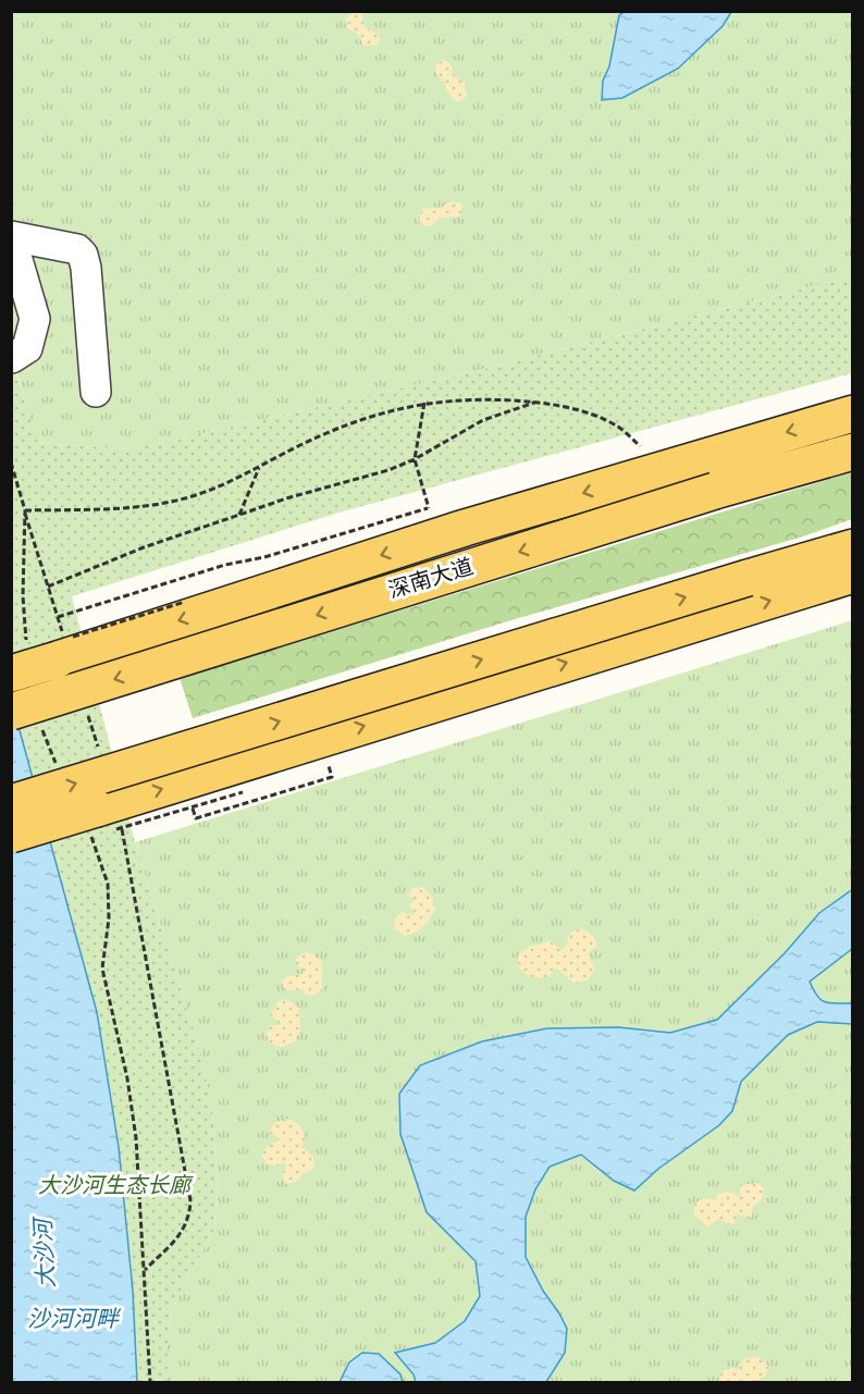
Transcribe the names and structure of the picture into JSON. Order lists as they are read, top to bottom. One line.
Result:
{"streets":{"main road":["深南大道"]},"water":["大沙河","沙河河畔"],"parks":["大沙河生态长廊"]}
